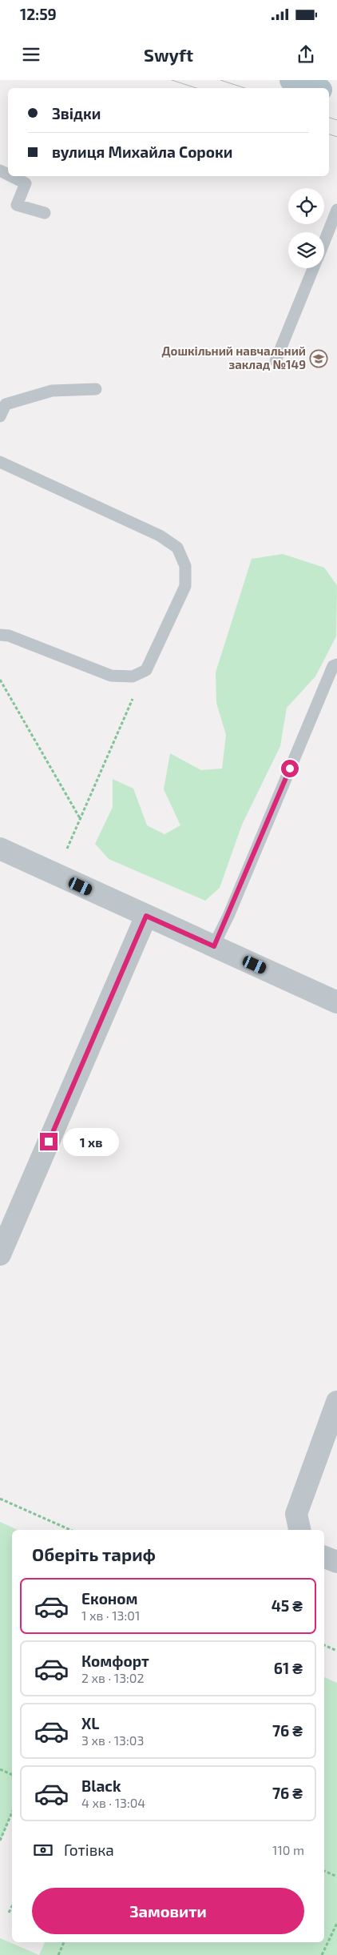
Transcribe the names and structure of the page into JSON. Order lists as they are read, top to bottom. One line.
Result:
{"places":{"school or university":["Дошкільний навчальний заклад №149"]},"page":{"status":"12:59","header":"Swyft","banner":["Звідки","вулиця Михайла Сороки"],"bubble":"1 хв","heading":"Оберіть тариф","list":[{"name":"Економ","note":"1 хв · 13:01","value":"45 ₴"},{"name":"Комфорт","note":"2 хв · 13:02","value":"61 ₴"},{"name":"XL","note":"3 хв · 13:03","value":"76 ₴"},{"name":"Black","note":"4 хв · 13:04","value":"76 ₴"}],"pay":["Готівка","110 m"],"buttons":"Замовити"}}
